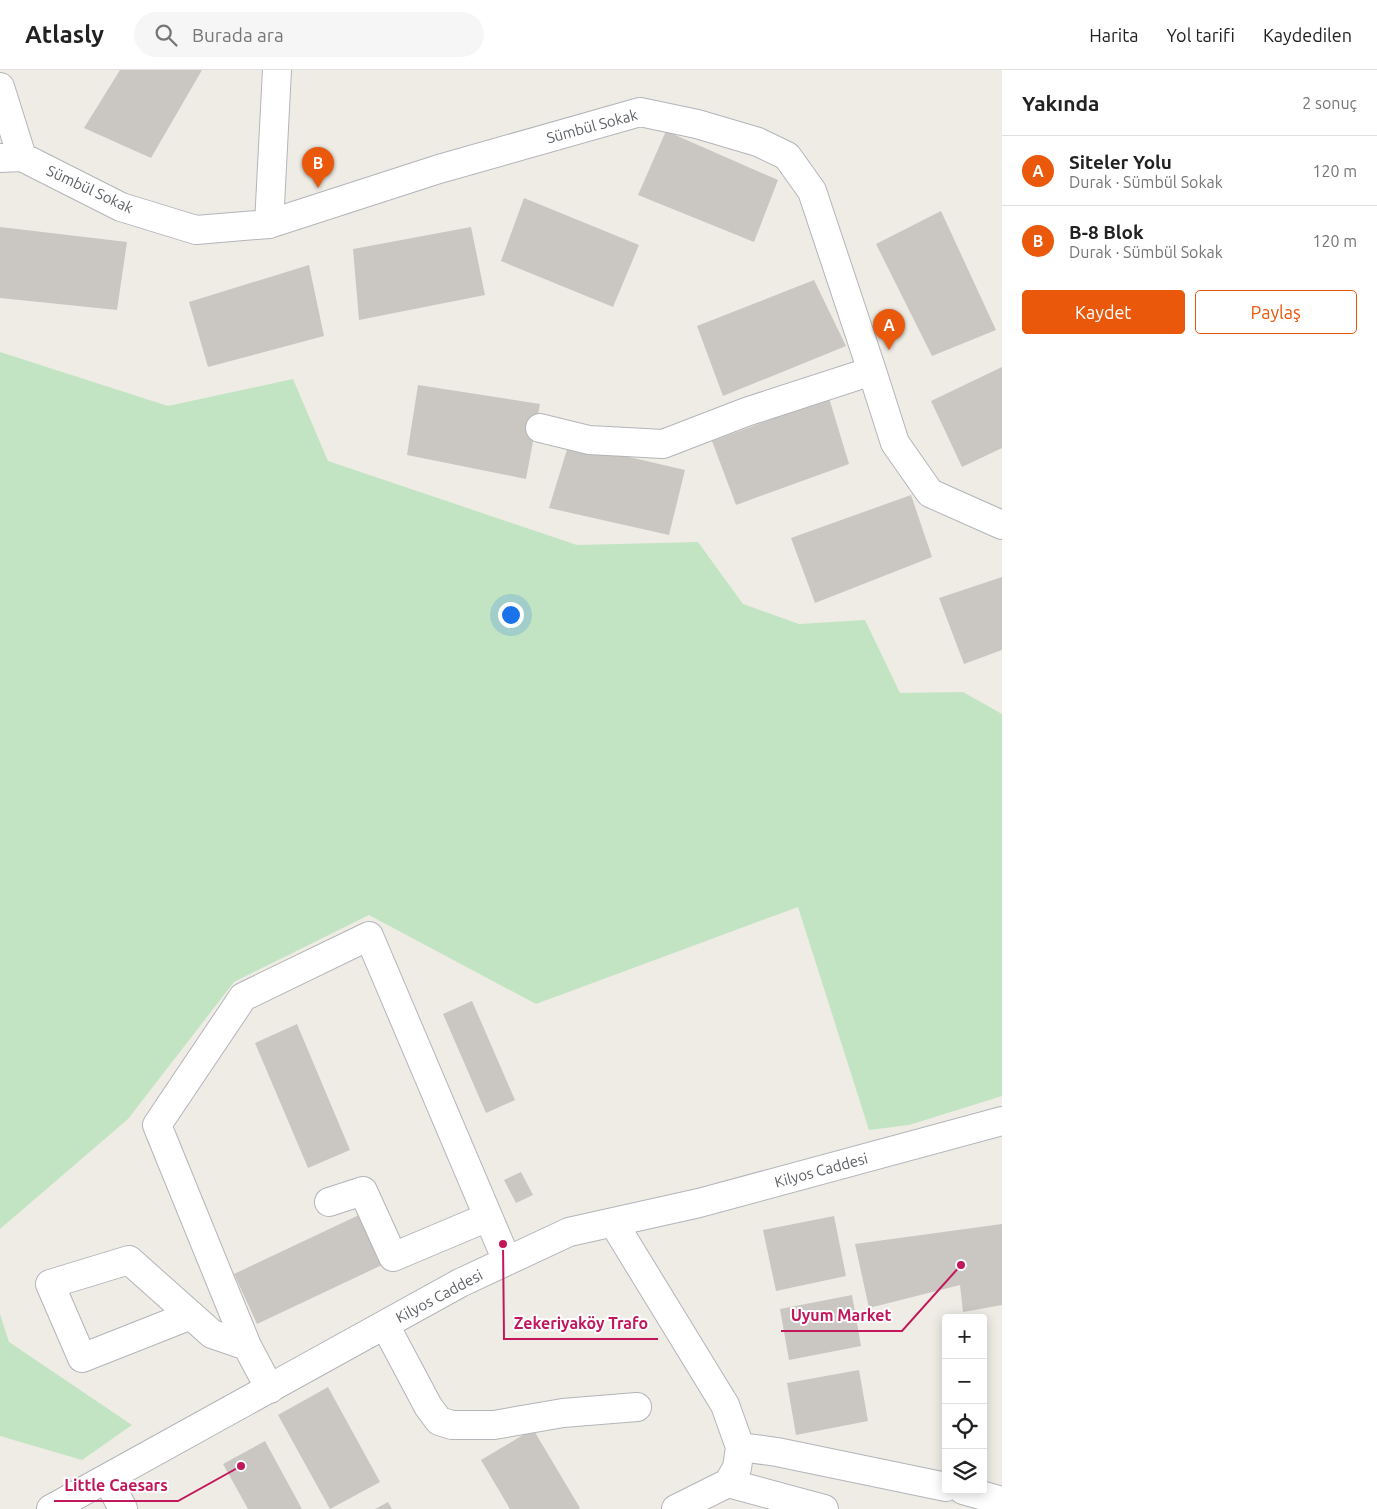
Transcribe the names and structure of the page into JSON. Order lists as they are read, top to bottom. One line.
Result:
{"streets":{"street":["Sümbül Sokak","Kilyos Caddesi"]},"places":["Zekeriyaköy Trafo","Uyum Market","Little Caesars"],"page":{"header":"Atlasly","search":"Burada ara","nav":["Harita","Yol tarifi","Kaydedilen"],"heading":["Yakında","2 sonuç"],"list":[{"mark":"A","name":"Siteler Yolu","note":"Durak · Sümbül Sokak","value":"120 m"},{"mark":"B","name":"B-8 Blok","note":"Durak · Sümbül Sokak","value":"120 m"}],"pins":["B","A"],"buttons":["Kaydet","Paylaş"],"map_buttons":["+","−"]}}
